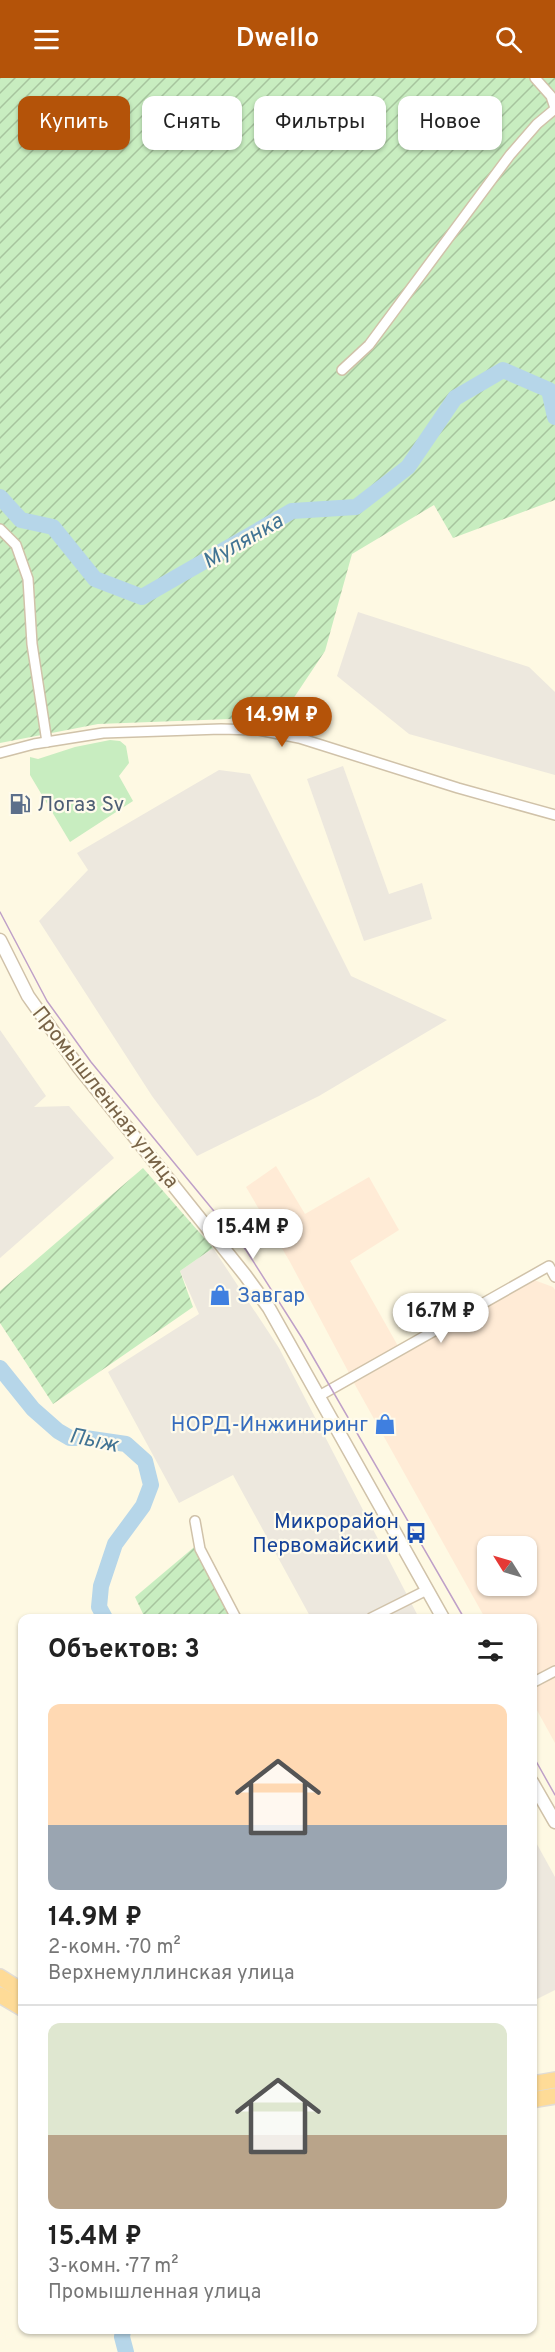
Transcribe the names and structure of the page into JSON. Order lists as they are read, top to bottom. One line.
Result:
{"streets":{"street":["Промышленная улица"]},"water":["Мулянка","Пыж"],"places":{"fuel station":["Логаз Sv"],"shop":["Завгар","НОРД-Инжиниринг"],"bus stop":["Микрорайон Первомайский"]},"north":"top left","page":{"header":"Dwello","chip":["Купить","Снять","Фильтры","Новое"],"price":["14.9M ₽","15.4M ₽","16.7M ₽"],"heading":"Объектов: 3","list":[{"name":"14.9M ₽","note":"2-комн. · 70 m² · Верхнемуллинская улица"},{"name":"15.4M ₽","note":"3-комн. · 77 m² · Промышленная улица"}]}}
